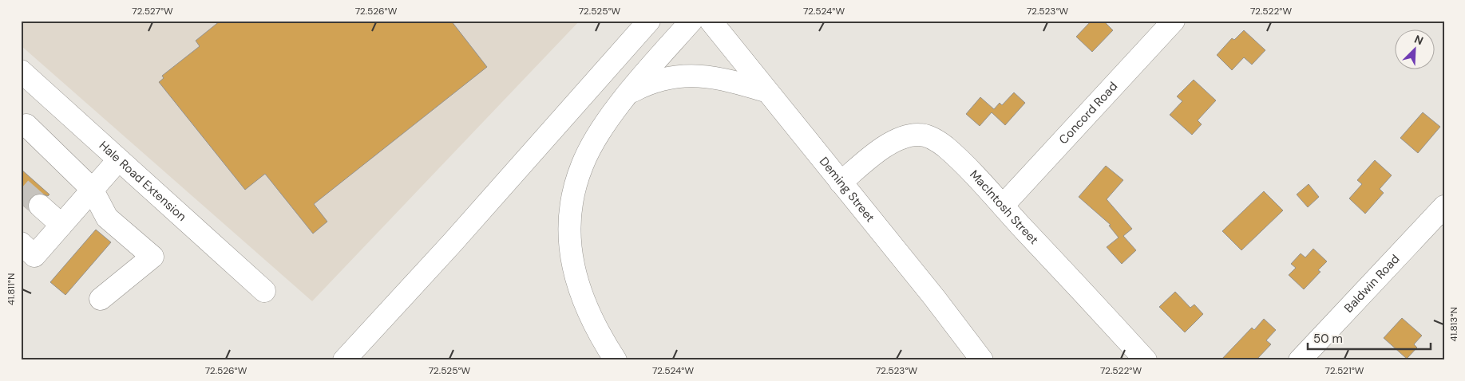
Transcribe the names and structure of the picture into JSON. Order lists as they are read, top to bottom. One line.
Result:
{"streets":{"main road":["Concord Road","Hale Road Extension","Deming Street","MacIntosh Street","Baldwin Road"]},"crossings":[["Concord Road","MacIntosh Street"],["Deming Street","MacIntosh Street"]],"scale_bar":"50 m","north":"top right","coordinates":["72.527°W","72.526°W","72.525°W","72.524°W","72.523°W","72.522°W","41.811°N","41.813°N","72.521°W"]}
